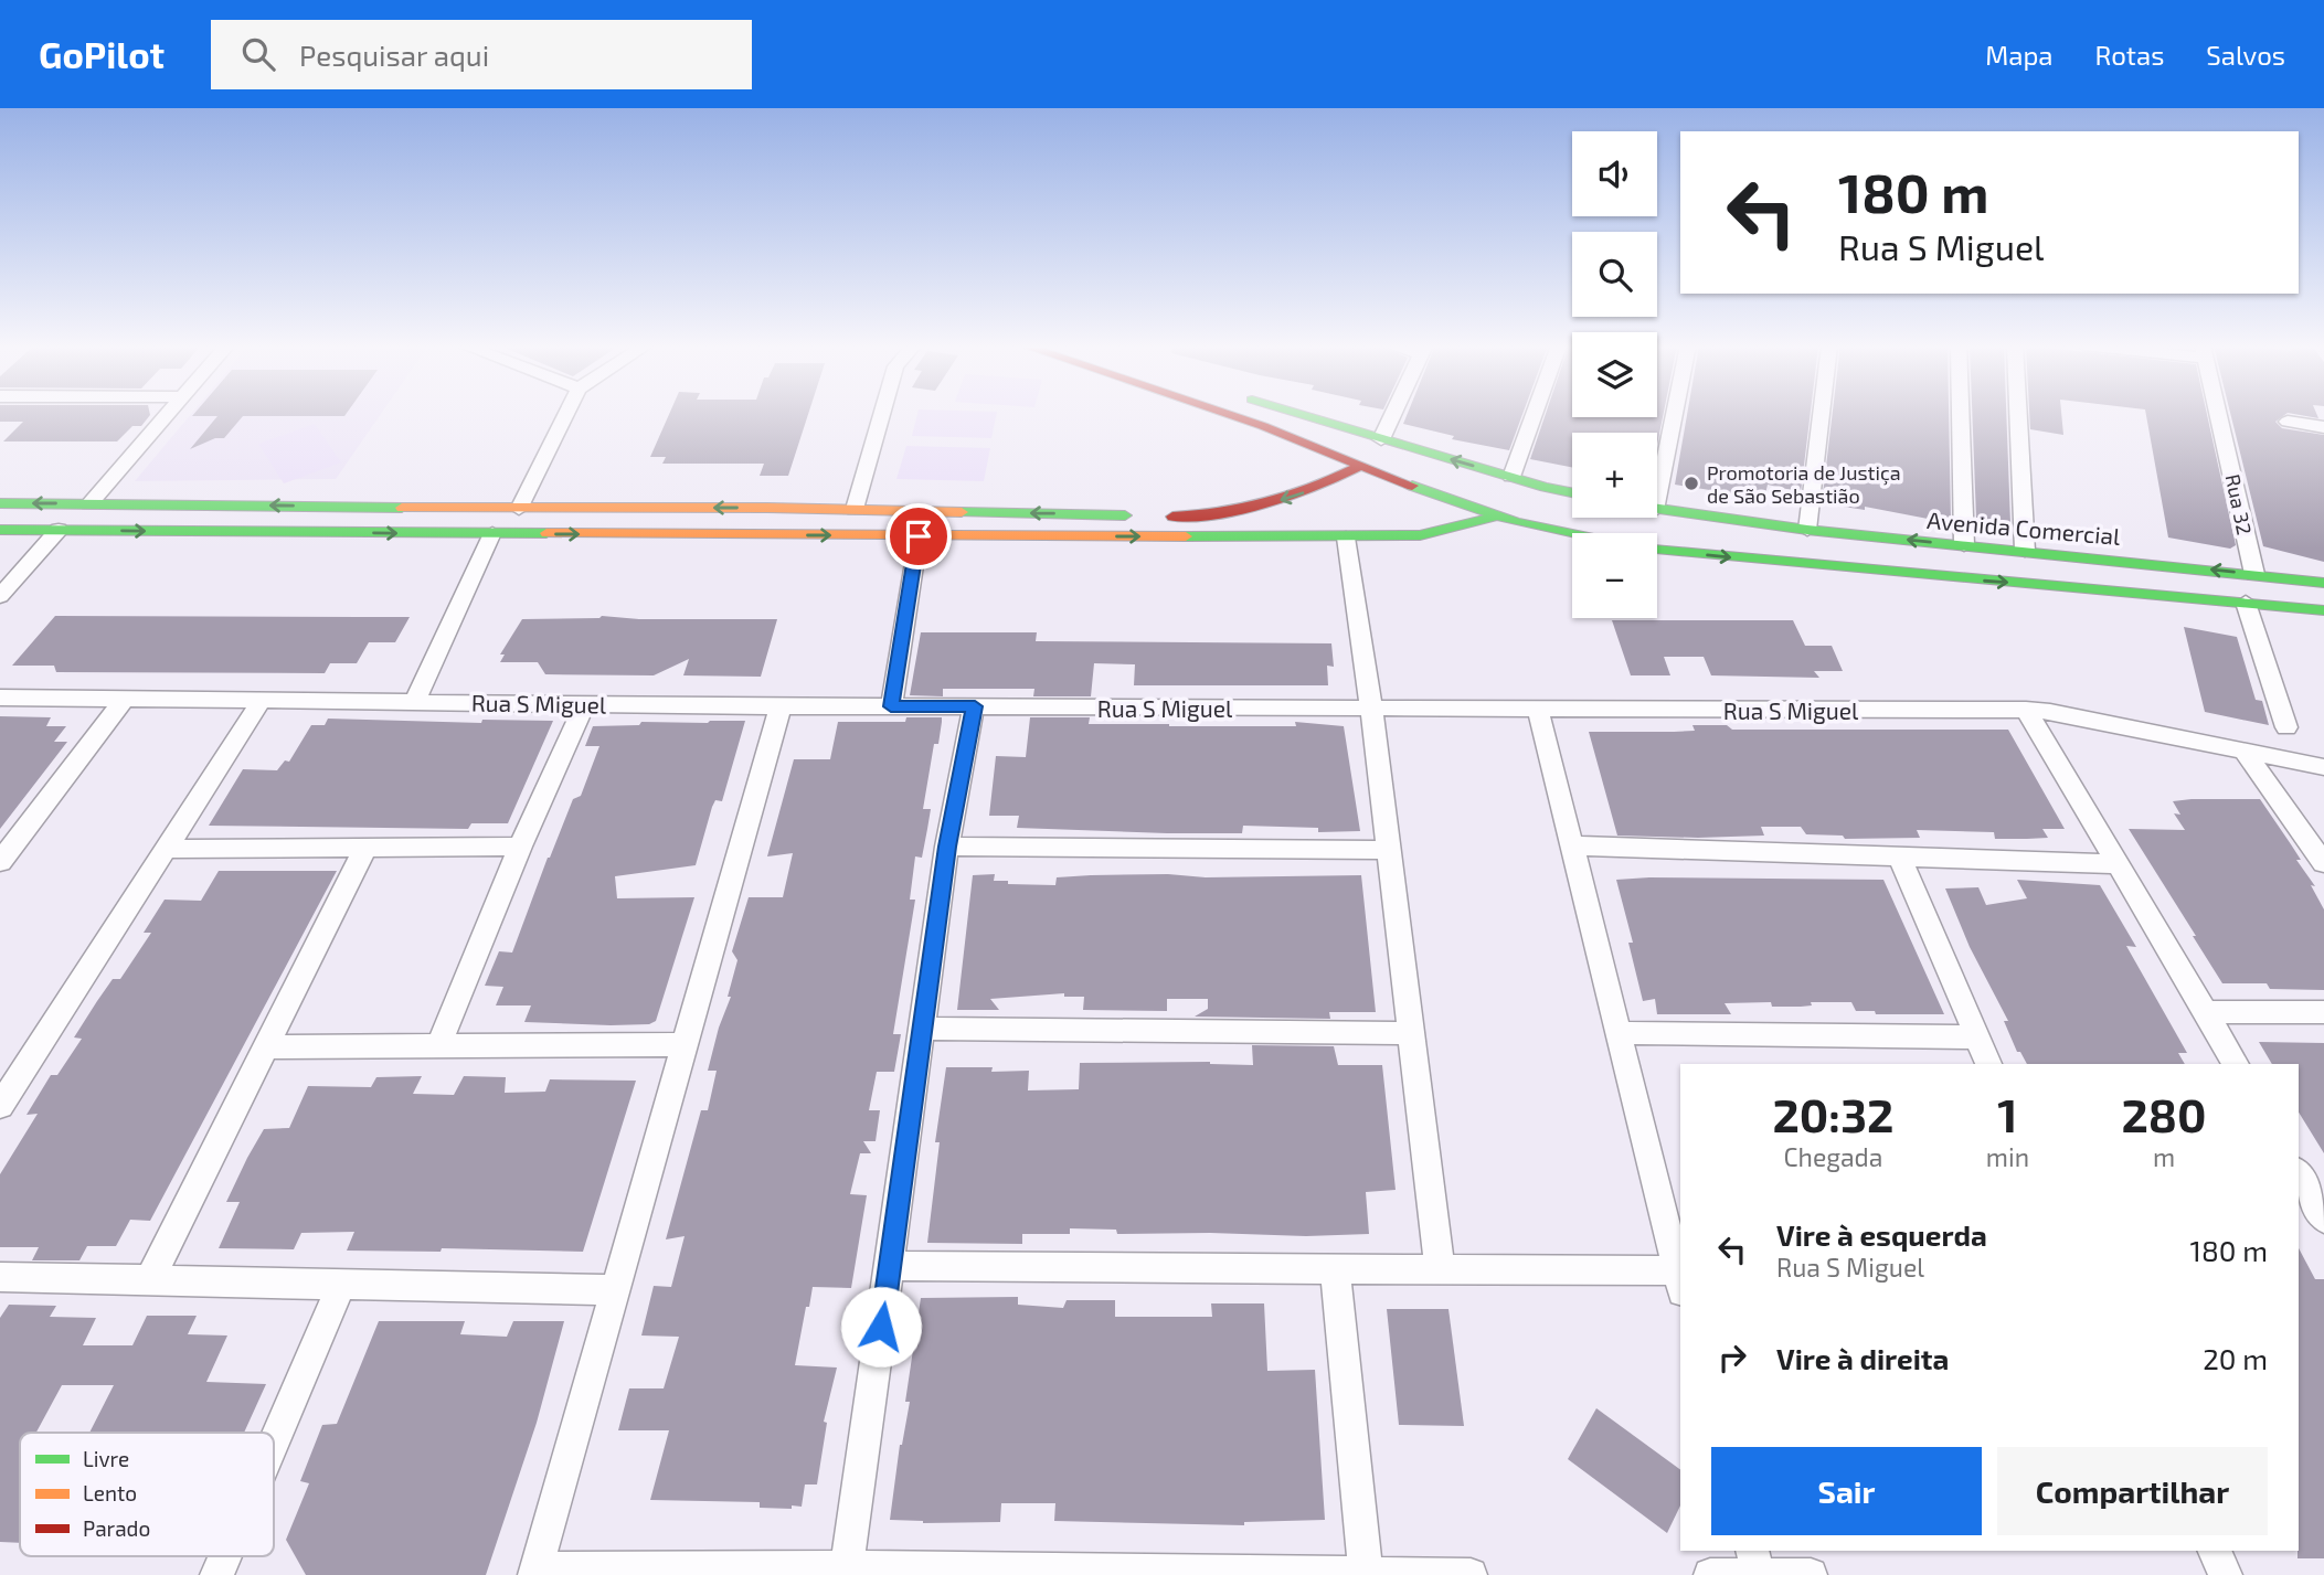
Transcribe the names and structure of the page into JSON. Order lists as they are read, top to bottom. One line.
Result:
{"streets":{"street":["Rua 32","Avenida Comercial","Rua S Miguel"]},"crossings":[["Rua 32","Avenida Comercial"]],"places":["Promotoria de Justiça de São Sebastião"],"legend":["Livre","Lento","Parado"],"page":{"header":"GoPilot","search":"Pesquisar aqui","nav":["Mapa","Rotas","Salvos"],"map_buttons":["+","−"],"turn":["180 m","Rua S Miguel"],"eta":["20:32","Chegada","1","min","280","m"],"list":[{"name":"Vire à esquerda","note":"Rua S Miguel","value":"180 m"},{"name":"Vire à direita","value":"20 m"}],"buttons":["Sair","Compartilhar"]}}
